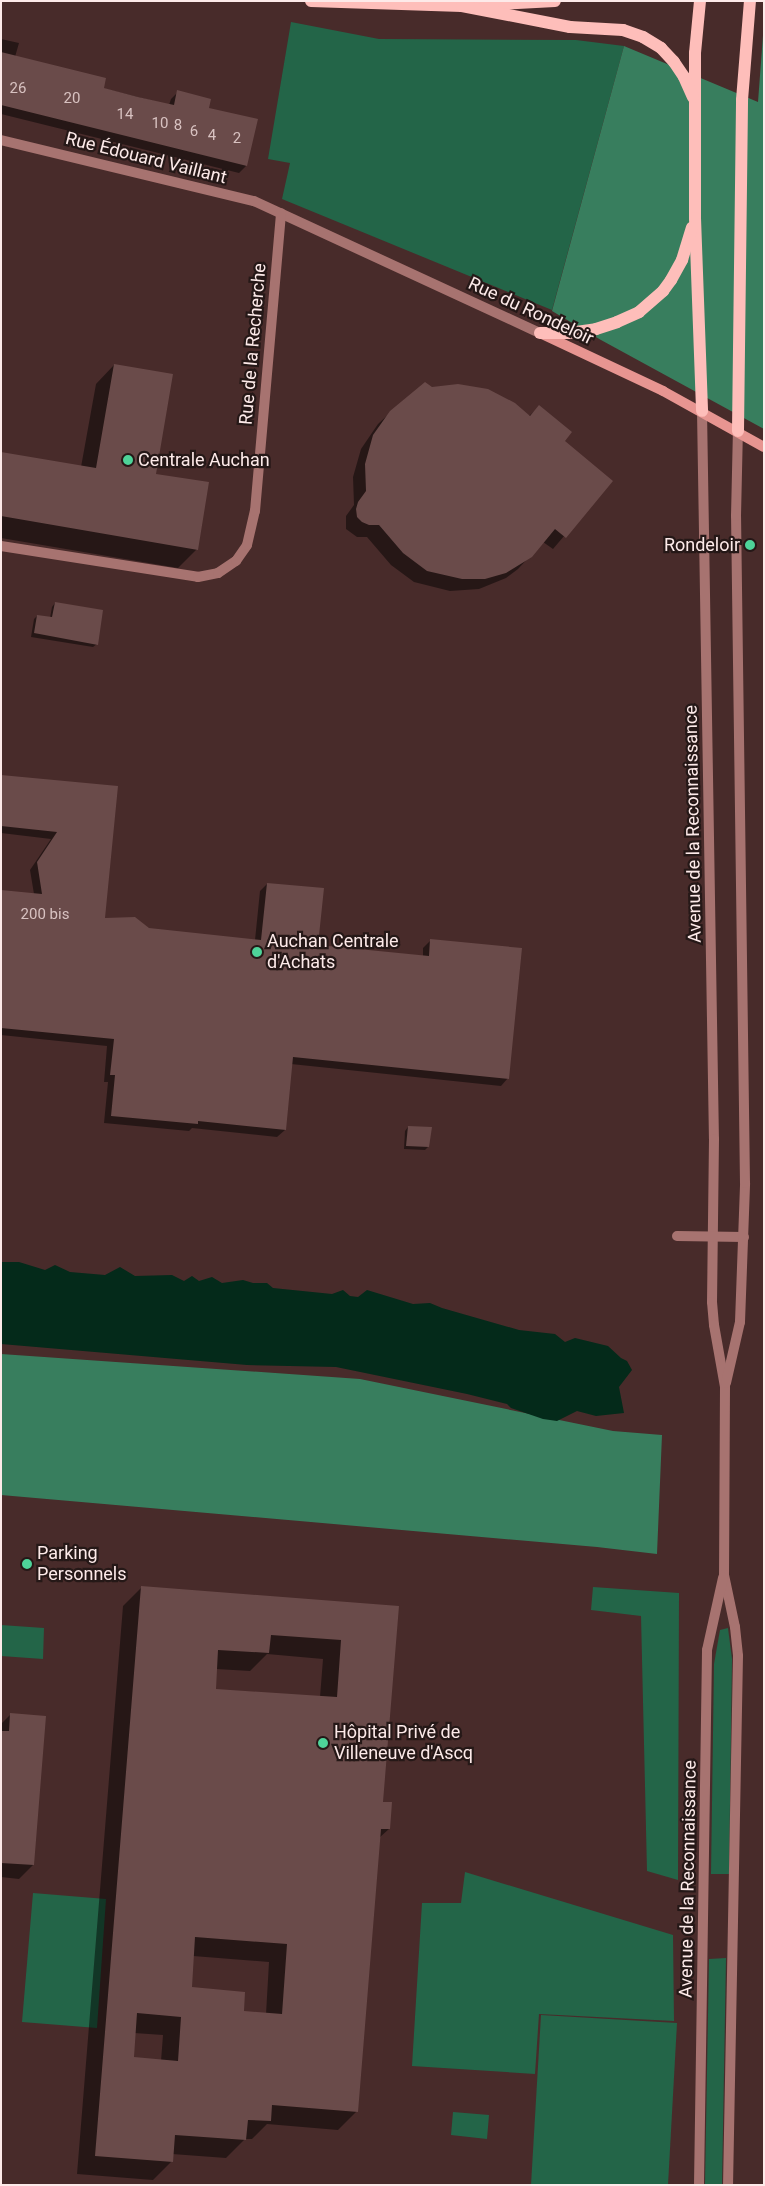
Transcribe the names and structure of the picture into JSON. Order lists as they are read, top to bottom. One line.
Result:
{"streets":{"street":["Rue Édouard Vaillant","Rue du Rondeloir","Rue de la Recherche","Avenue de la Reconnaissance"]},"crossings":[["Rue Édouard Vaillant","Rue du Rondeloir"],["Rue Édouard Vaillant","Rue de la Recherche"],["Rue du Rondeloir","Rue de la Recherche"],["Rue du Rondeloir","Avenue de la Reconnaissance"]],"places":["Centrale Auchan","Rondeloir","Auchan Centrale d'Achats","Parking Personnels","Hôpital Privé de Villeneuve d'Ascq"],"house_numbers":["26","20","14","10","8","6","4","2","200 bis"]}
